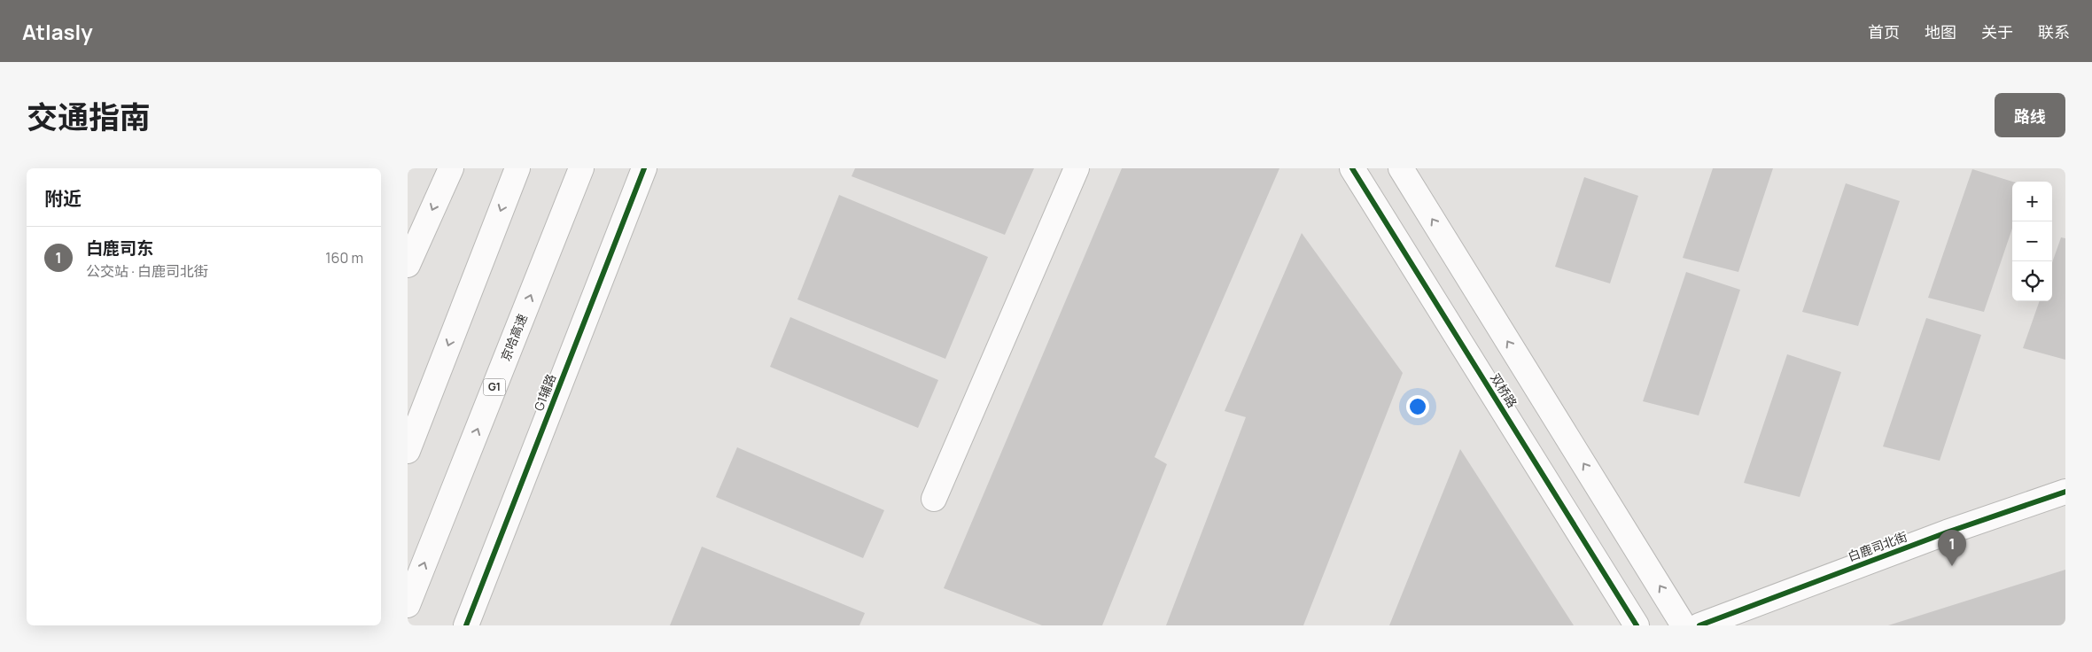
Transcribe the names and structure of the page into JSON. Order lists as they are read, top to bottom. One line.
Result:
{"streets":{"main road":["京哈高速","G1","双桥路","G1辅路","白鹿司北街"]},"page":{"header":"Atlasly","nav":["首页","地图","关于","联系"],"title":"交通指南","buttons":"路线","heading":"附近","map_buttons":["+","−"],"list":[{"mark":"1","name":"白鹿司东","note":"公交站 · 白鹿司北街","value":"160 m"}],"pins":"1"}}
